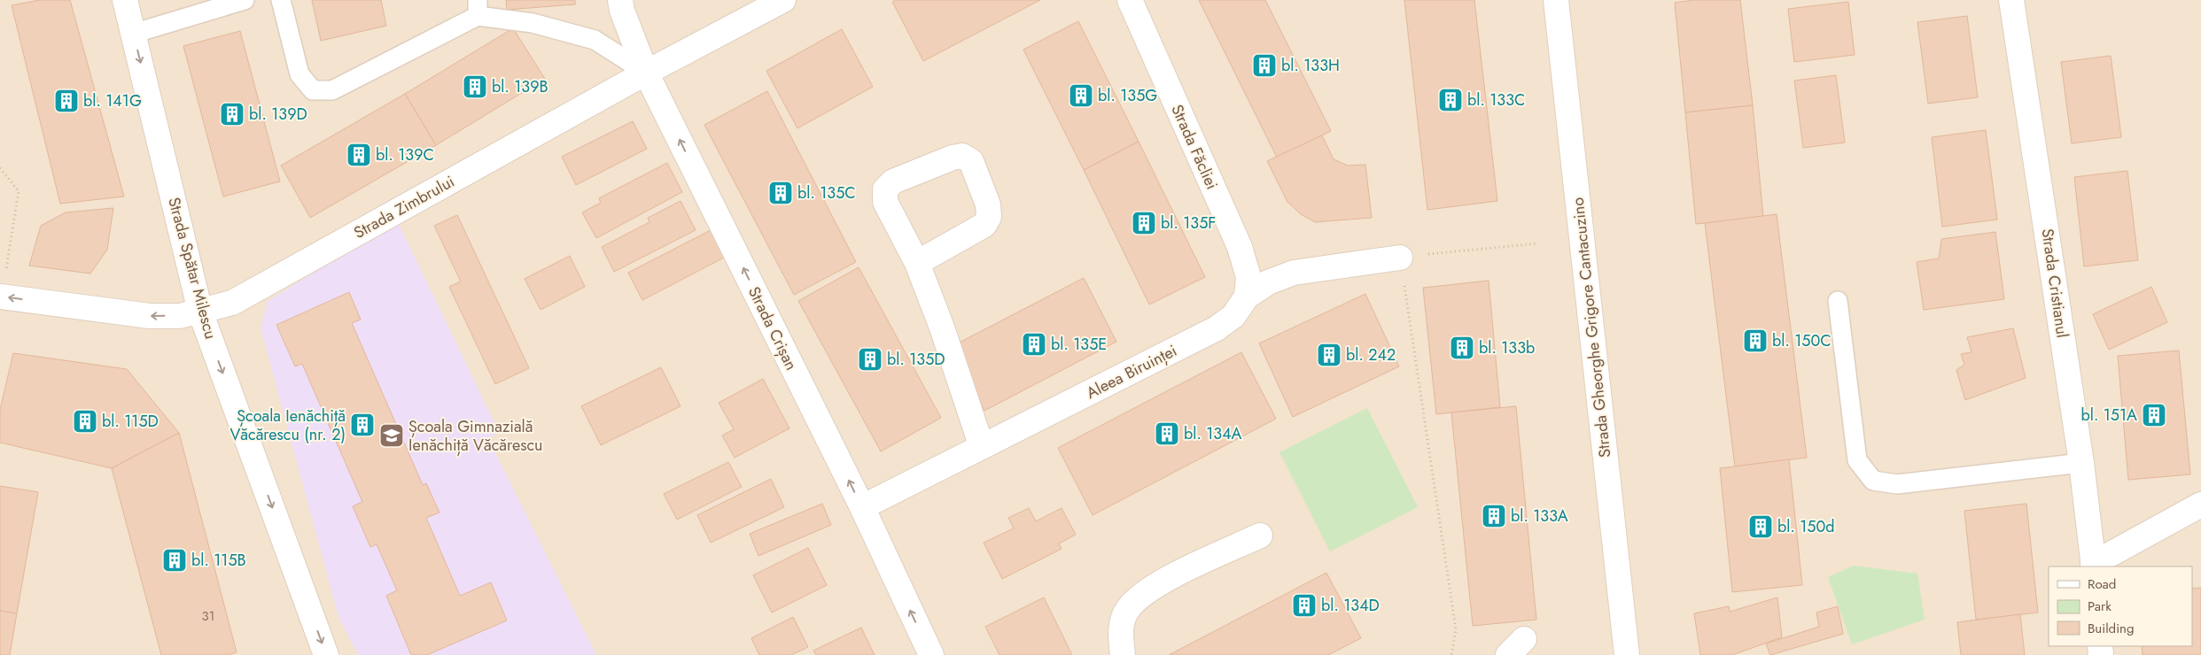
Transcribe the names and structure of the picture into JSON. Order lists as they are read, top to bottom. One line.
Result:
{"streets":{"street":["Strada Făcliei","Strada Zimbrului","Strada Spătar Milescu","Strada Cristianul","Strada Gheorghe Grigore Cantacuzino","Strada Crișan","Aleea Biruinței"]},"crossings":[["Strada Făcliei","Aleea Biruinței"],["Strada Zimbrului","Strada Spătar Milescu"],["Strada Zimbrului","Strada Crișan"],["Strada Crișan","Aleea Biruinței"]],"one_way":["Strada Spătar Milescu","Strada Crișan"],"places":{"building":["bl. 133H","bl. 139B","bl. 135G","bl. 133C","bl. 141G","bl. 139D","bl. 139C","bl. 135C","bl. 135F","bl. 150C","bl. 135E","bl. 133b","bl. 242","bl. 135D","bl. 151A","bl. 115D","Școala Ienăchiță Văcărescu (nr. 2)","bl. 134A","bl. 133A","bl. 150d","bl. 115B","bl. 134D"],"school or university":["Școala Gimnazială Ienăchiță Văcărescu"]},"house_numbers":["31"],"legend":["Road","Park","Building"]}
